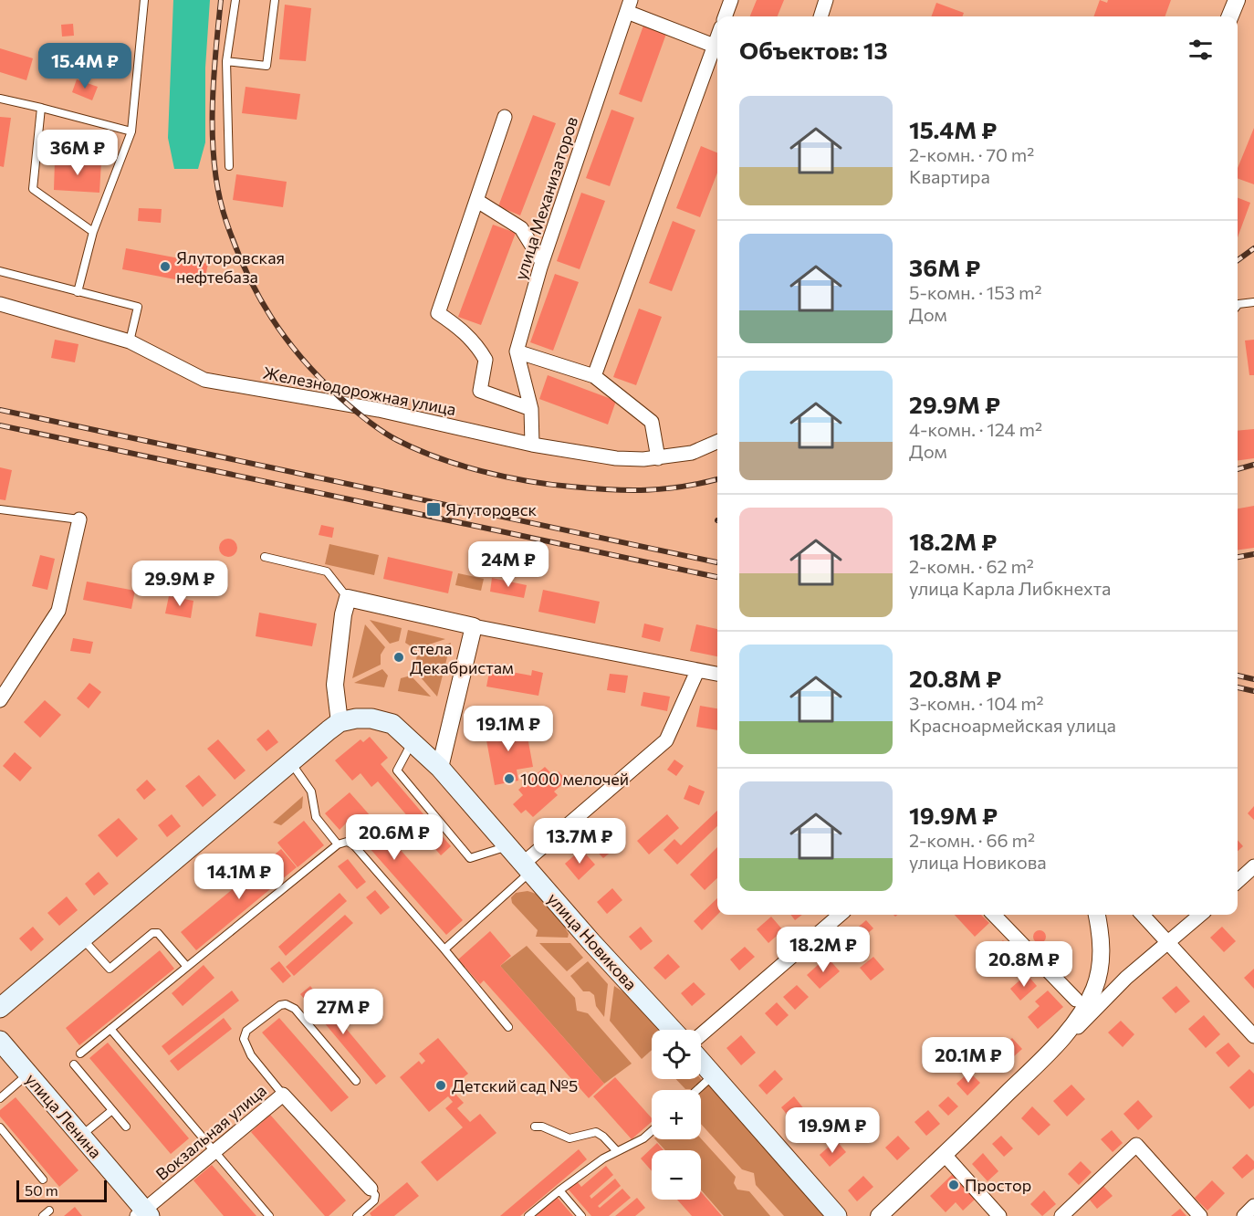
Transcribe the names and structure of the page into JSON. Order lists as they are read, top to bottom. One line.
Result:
{"streets":{"main road":["улица Новикова","улица Ленина"],"street":["улица Механизаторов","Железнодорожная улица","Вокзальная улица"]},"crossings":[["улица Ленина","Вокзальная улица"]],"places":{"other":["Ялуторовская нефтебаза","стела Декабристам","1000 мелочей","Детский сад №5","Простор"],"transit":["Ялуторовск"]},"scale_bar":"50 m","page":{"heading":"Объектов: 13","price":["15.4M ₽","36M ₽","24M ₽","29.9M ₽","19.1M ₽","20.6M ₽","13.7M ₽","14.1M ₽","18.2M ₽","20.8M ₽","27M ₽","20.1M ₽","19.9M ₽"],"list":[{"name":"15.4M ₽","note":"2-комн. · 70 m² · Квартира"},{"name":"36M ₽","note":"5-комн. · 153 m² · Дом"},{"name":"29.9M ₽","note":"4-комн. · 124 m² · Дом"},{"name":"18.2M ₽","note":"2-комн. · 62 m² · улица Карла Либкнехта"},{"name":"20.8M ₽","note":"3-комн. · 104 m² · Красноармейская улица"},{"name":"19.9M ₽","note":"2-комн. · 66 m² · улица Новикова"}],"map_buttons":["+","−"],"scale":"50 m"}}
